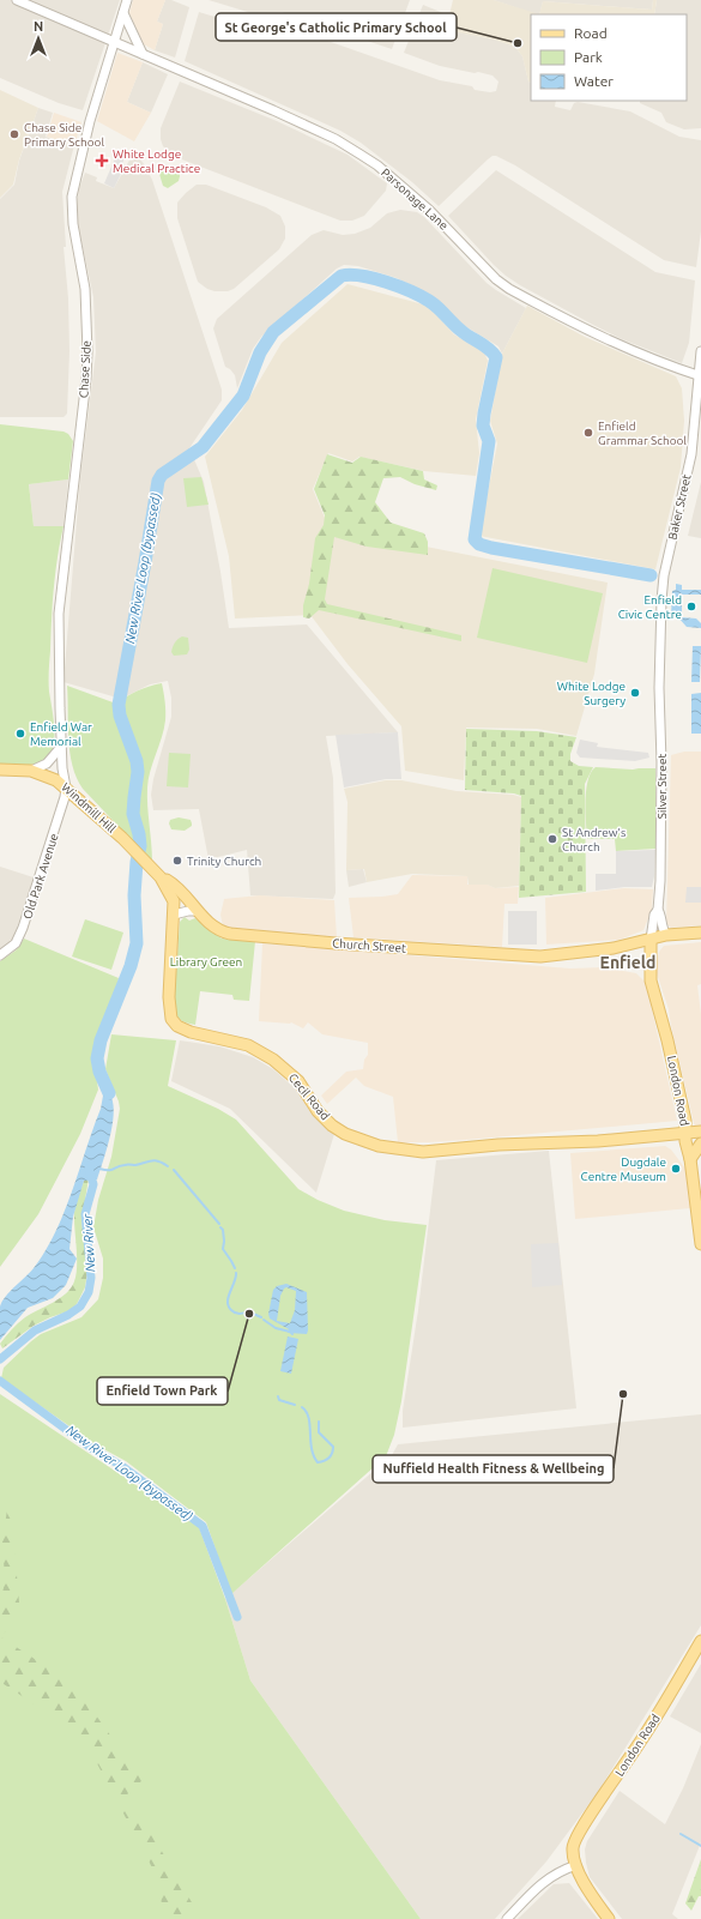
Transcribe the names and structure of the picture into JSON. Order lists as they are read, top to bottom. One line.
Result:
{"streets":{"main road":["Windmill Hill","Church Street","London Road","Cecil Road"],"street":["Parsonage Lane","Chase Side","Baker Street","Silver Street","Old Park Avenue"]},"crossings":[["Parsonage Lane","Chase Side"],["Parsonage Lane","Baker Street"],["Chase Side","Windmill Hill"],["Chase Side","Old Park Avenue"],["Baker Street","Silver Street"],["Silver Street","Church Street"],["Silver Street","London Road"],["Windmill Hill","Old Park Avenue"],["Windmill Hill","Church Street"],["Windmill Hill","Cecil Road"],["Church Street","London Road"],["Church Street","Cecil Road"],["London Road","Cecil Road"]],"districts":["Enfield"],"water":["New River Loop (bypassed)","New River"],"parks":["Library Green"],"places":{"other":["St George's Catholic Primary School","Chase Side Primary School","Enfield Grammar School","Enfield Civic Centre","White Lodge Surgery","Enfield War Memorial","St Andrew's Church","Trinity Church","Dugdale Centre Museum","Enfield Town Park","Nuffield Health Fitness & Wellbeing"],"health":["White Lodge Medical Practice"]},"legend":["Road","Park","Water"],"north":"top"}
